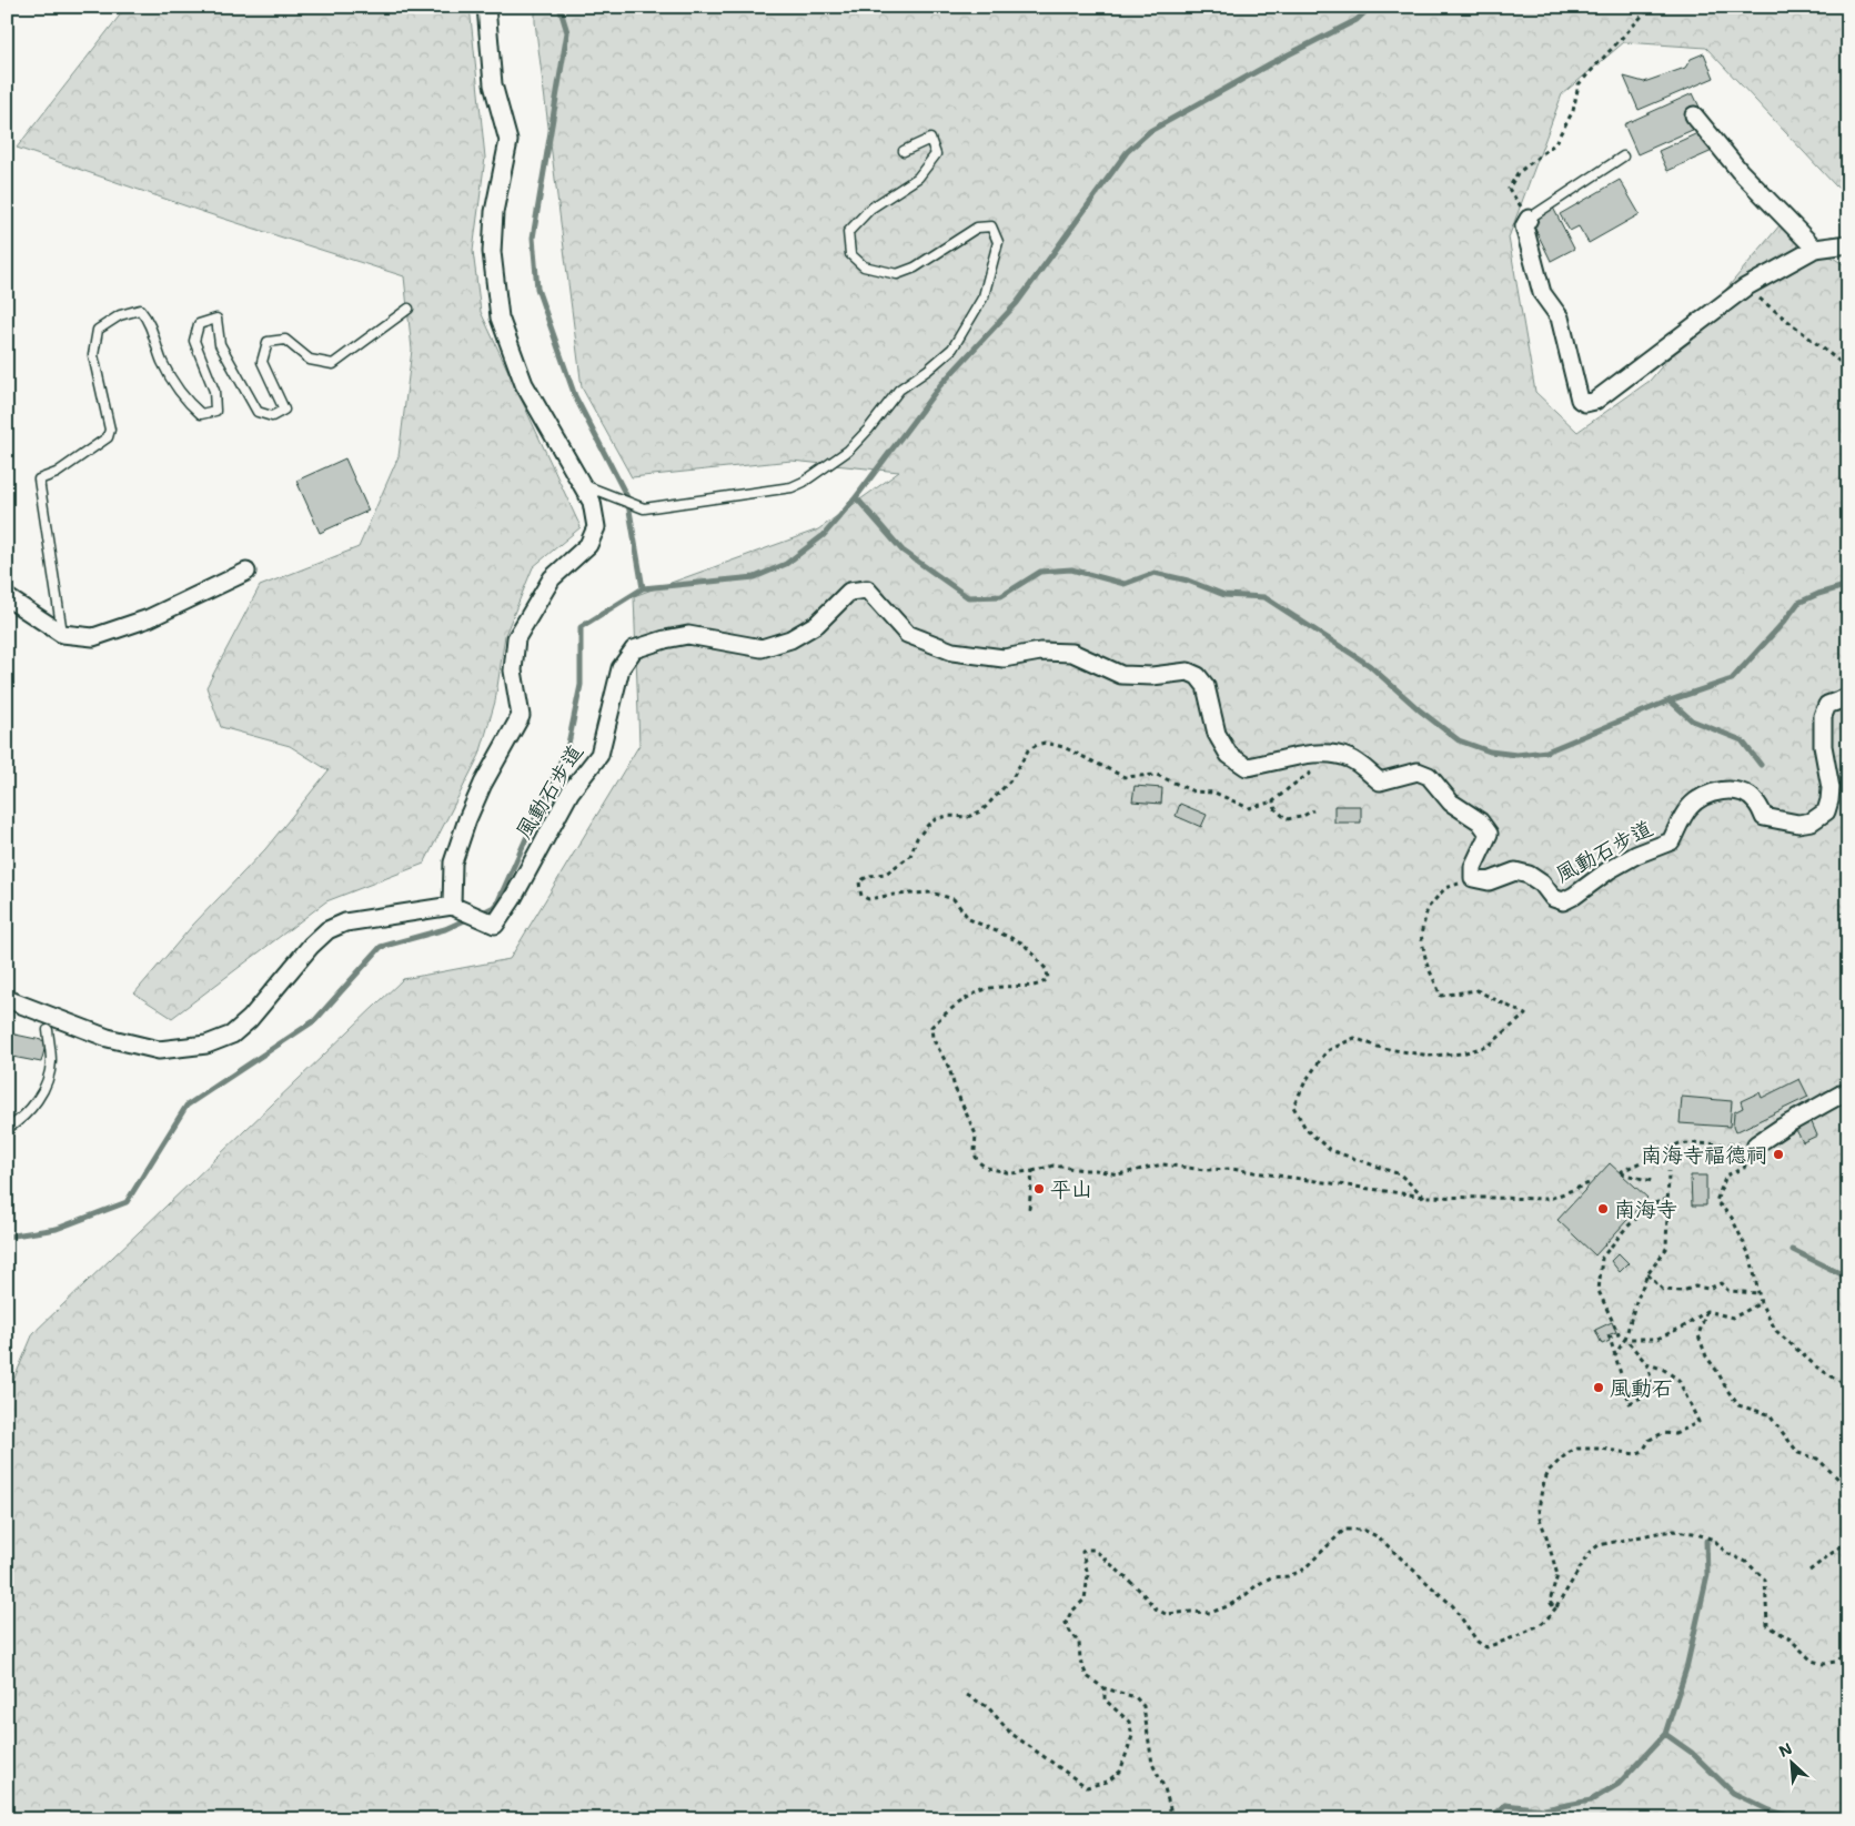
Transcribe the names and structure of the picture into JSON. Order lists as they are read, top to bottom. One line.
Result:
{"streets":{"street":["風動石步道"]},"places":["南海寺福德祠","平山","南海寺","風動石"],"north":"top left"}
